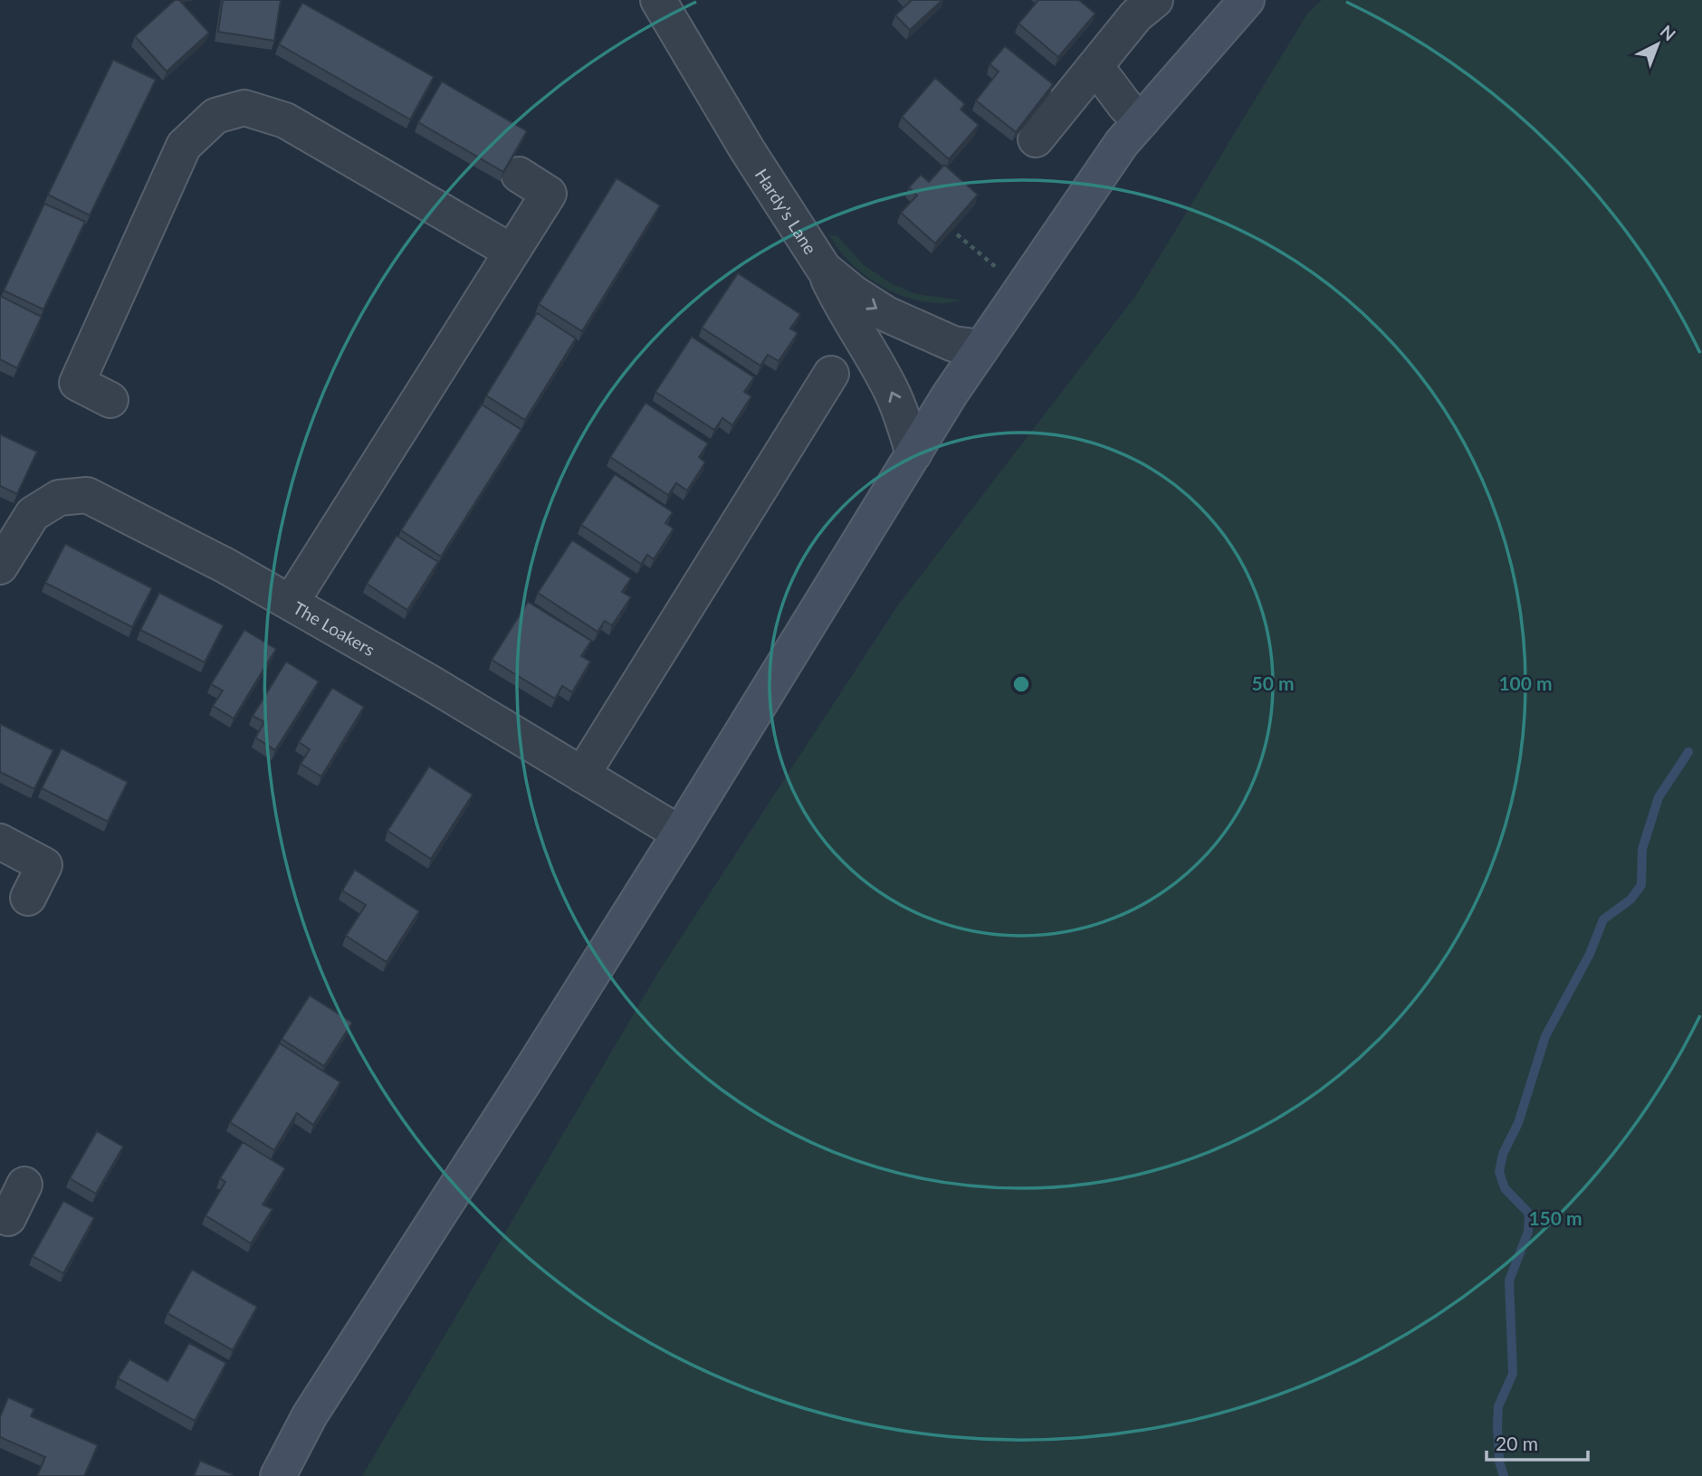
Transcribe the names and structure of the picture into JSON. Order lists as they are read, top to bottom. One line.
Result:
{"streets":{"street":["Hardy's Lane","The Loakers"]},"one_way":["Hardy's Lane"],"scale_bar":"20 m","north":"top right","rings":["50 m","100 m","150 m"]}
